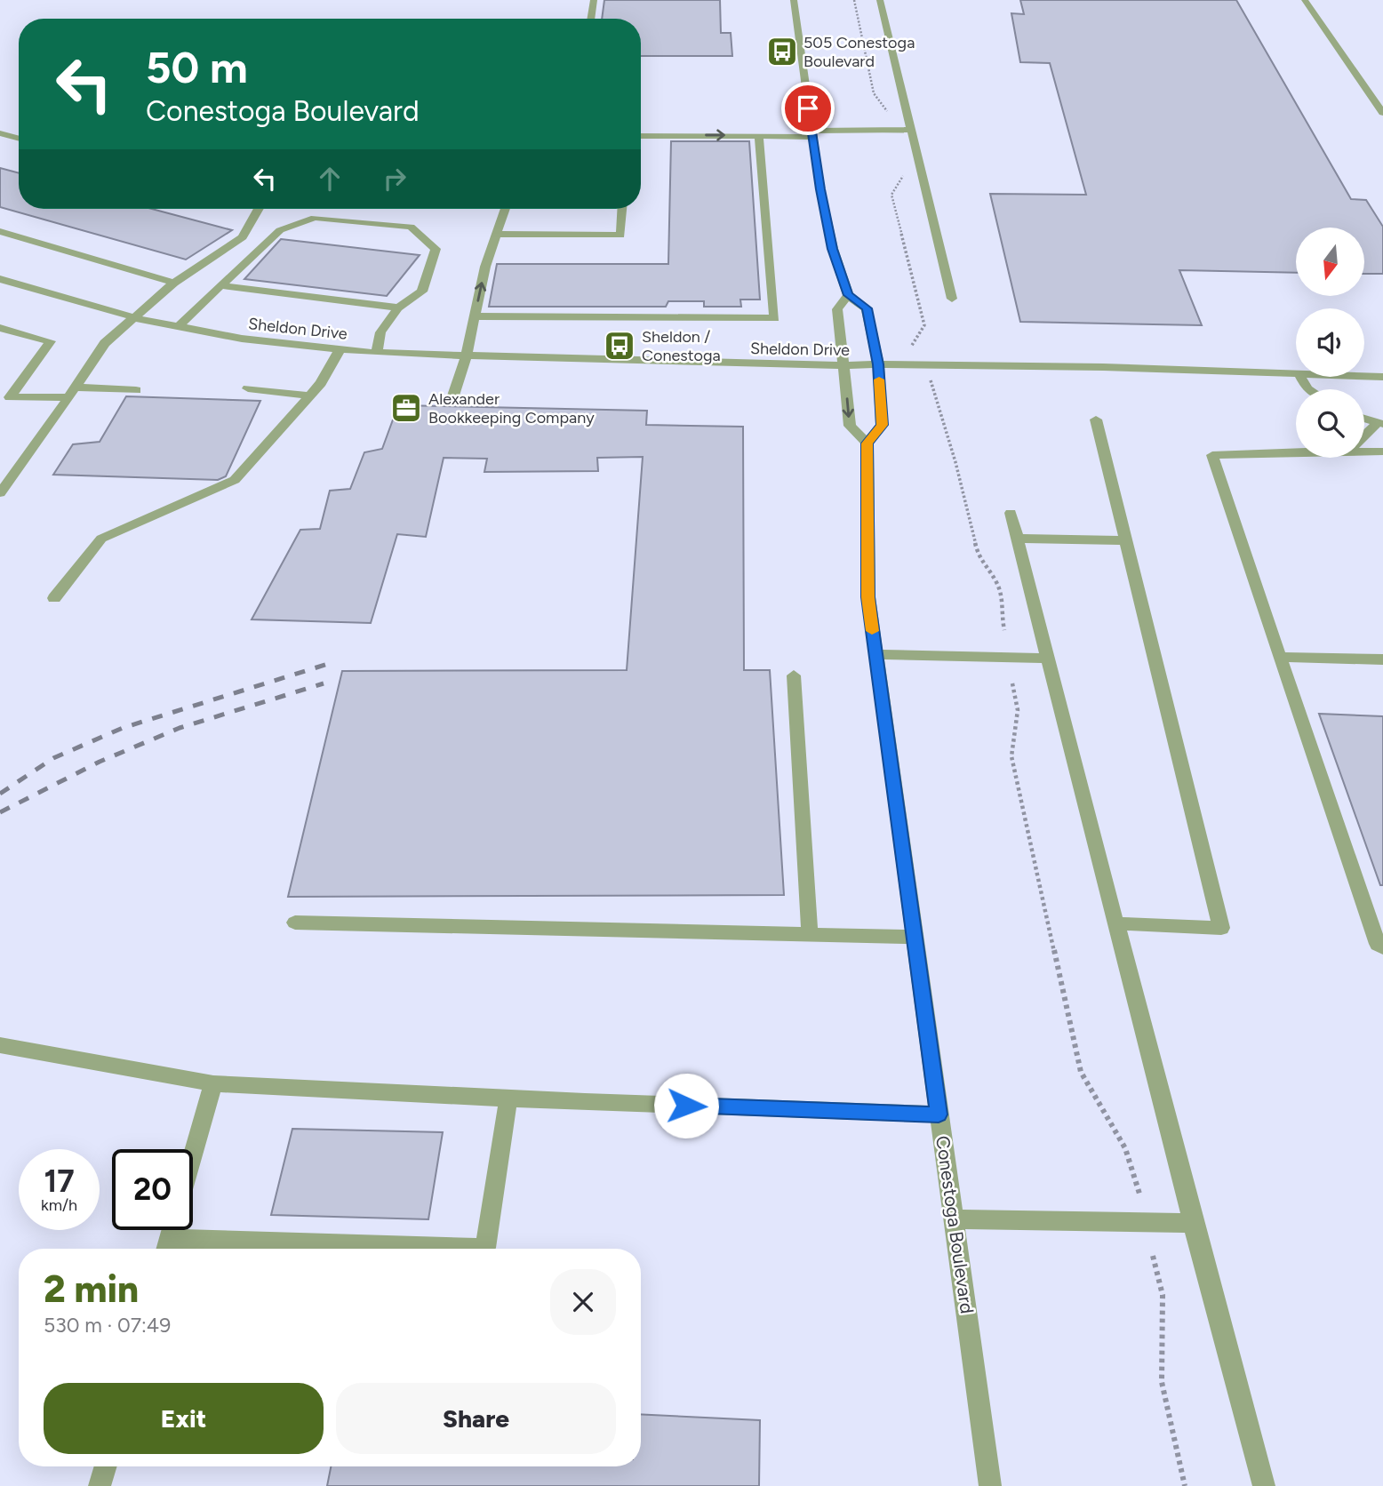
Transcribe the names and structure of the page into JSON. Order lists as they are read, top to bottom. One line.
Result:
{"streets":{"street":["Sheldon Drive","Conestoga Boulevard"]},"places":{"bus stop":["505 Conestoga Boulevard","Sheldon / Conestoga"],"office":["Alexander Bookkeeping Company"]},"north":"bottom","page":{"turn":["50 m","Conestoga Boulevard"],"speed":"17 km/h","limit":"20","heading":["2 min","530 m · 07:49"],"buttons":["Exit","Share"]}}
